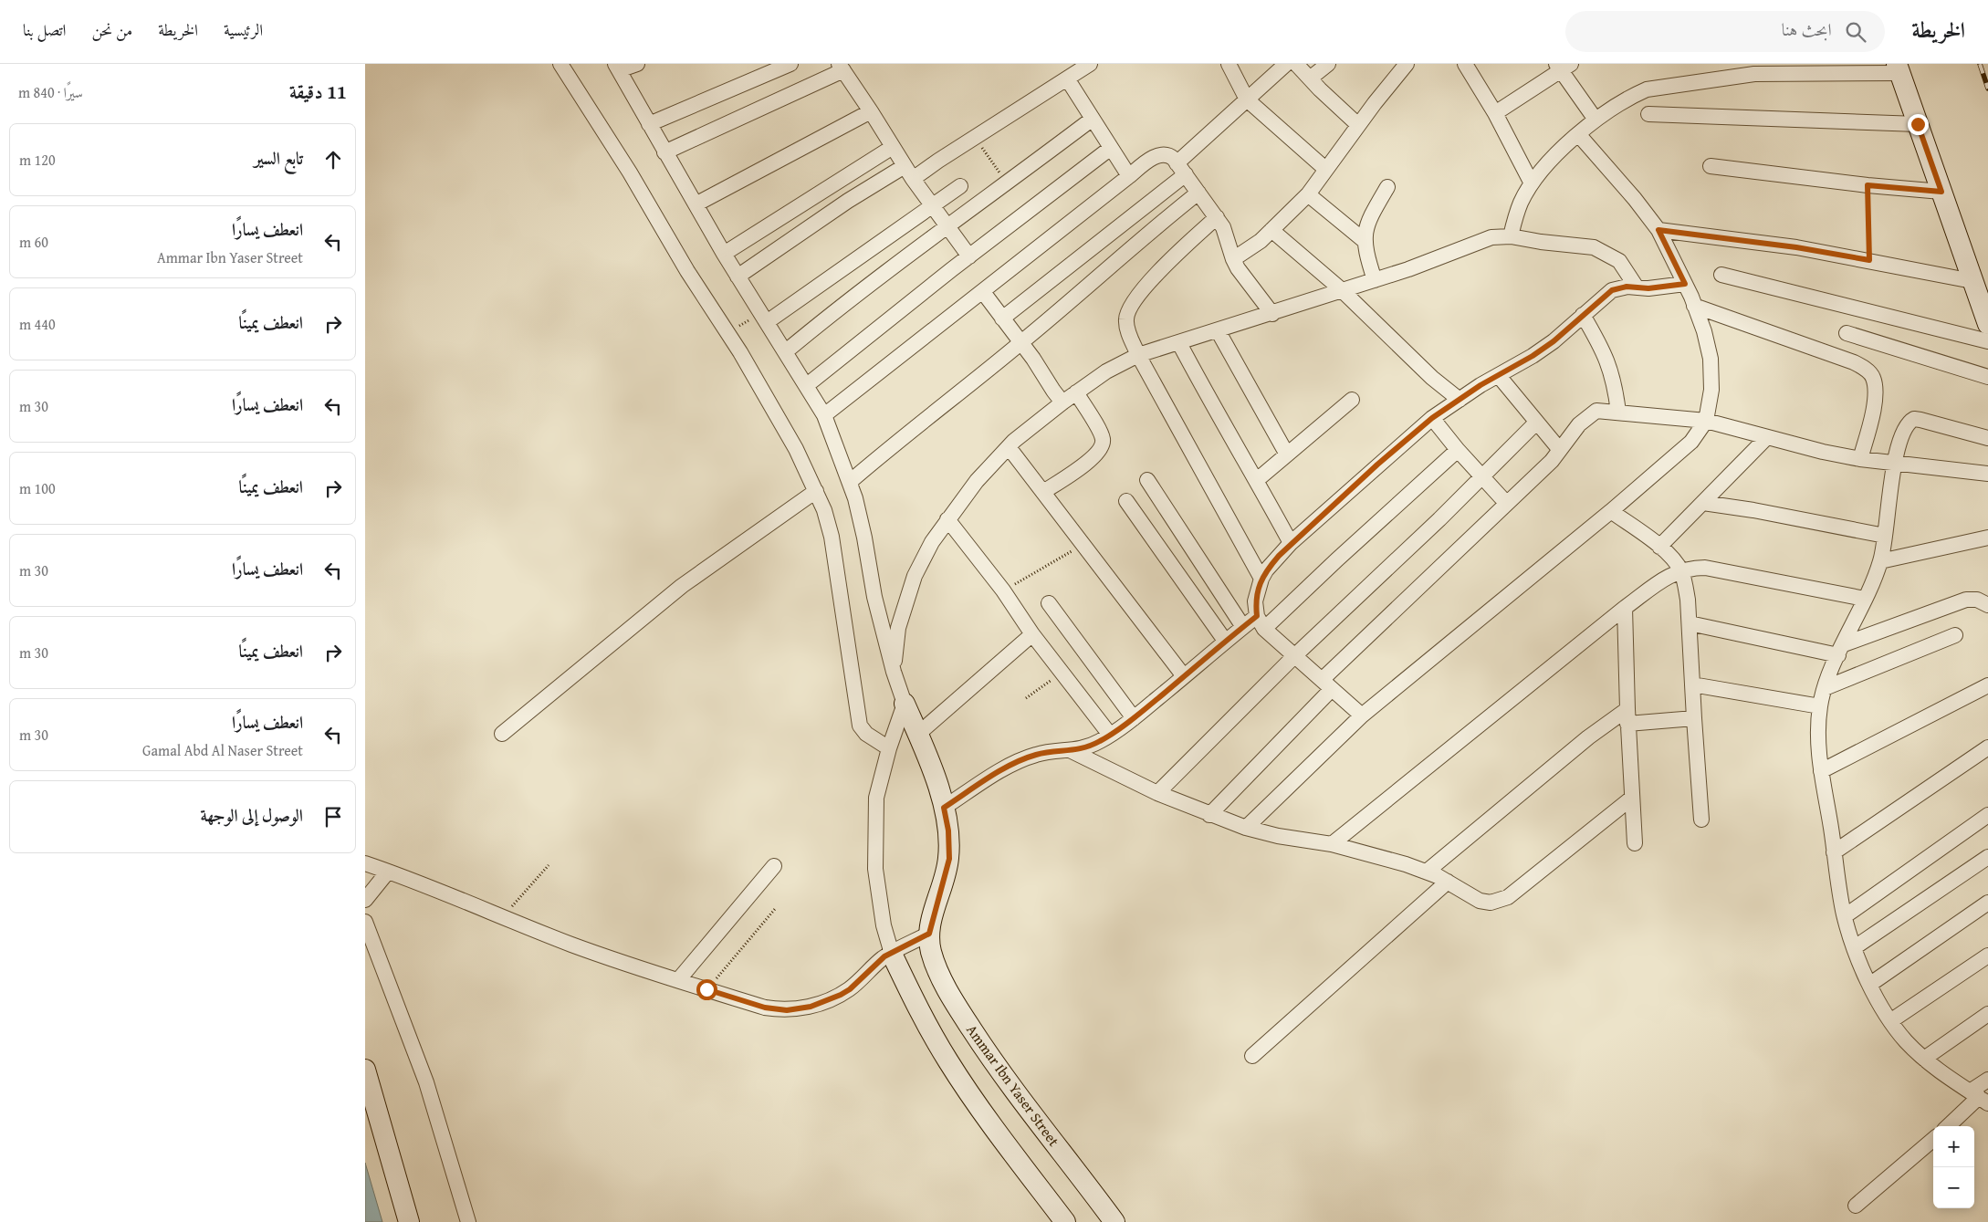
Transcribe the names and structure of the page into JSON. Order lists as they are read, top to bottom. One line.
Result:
{"streets":{"street":["Ammar Ibn Yaser Street"]},"page":{"header":"الخريطة","search":"ابحث هنا","nav":["الرئيسية","الخريطة","من نحن","اتصل بنا"],"heading":["11 دقيقة","سيرًا · 840 m"],"list":[["تابع السير","120 m"],["انعطف يسارًا","Ammar Ibn Yaser Street","60 m"],["انعطف يمينًا","440 m"],["انعطف يسارًا","30 m"],["انعطف يمينًا","100 m"],["انعطف يسارًا","30 m"],["انعطف يمينًا","30 m"],["انعطف يسارًا","Gamal Abd Al Naser Street","30 m"],"الوصول إلى الوجهة"],"map_buttons":["+","−"]}}
